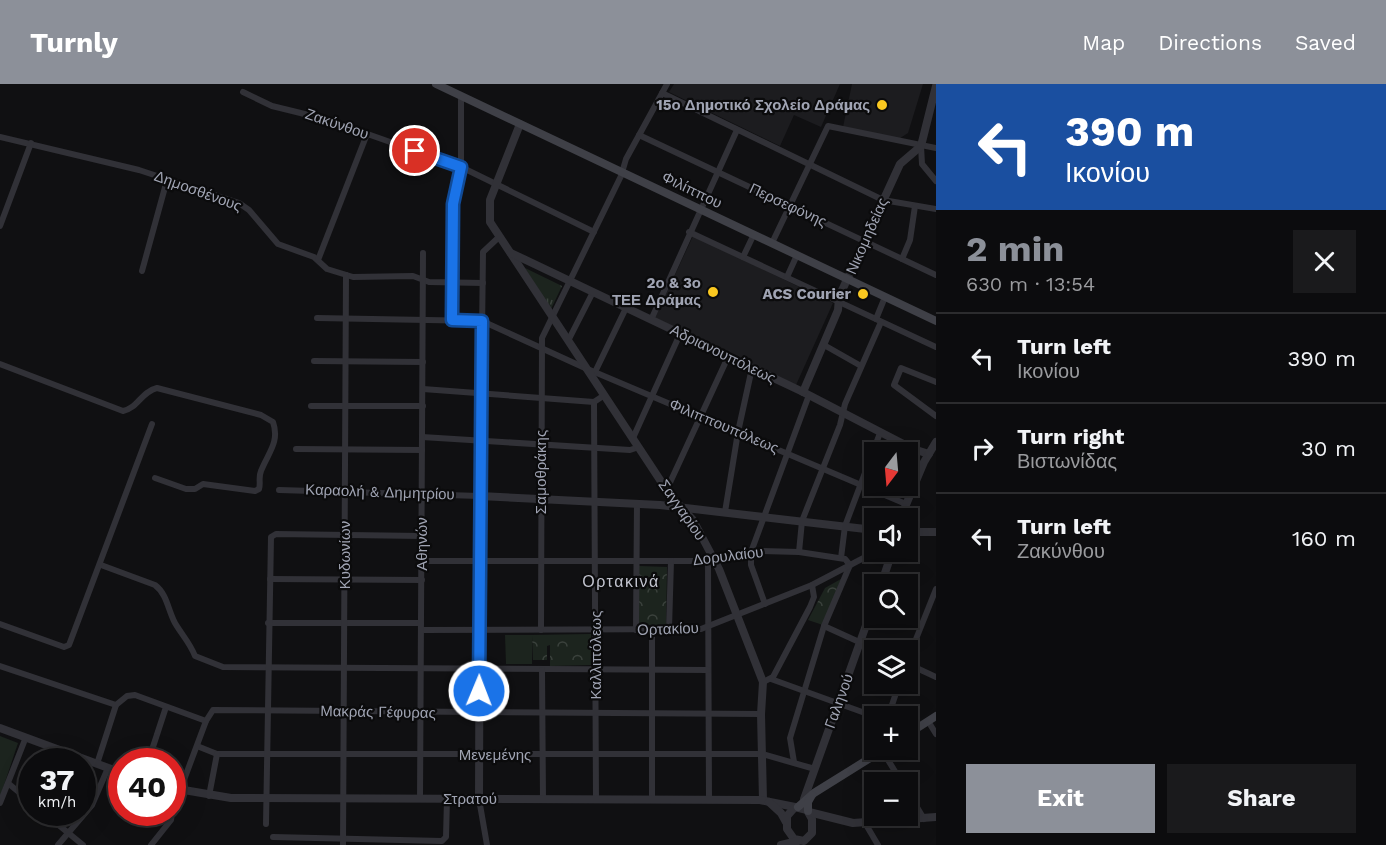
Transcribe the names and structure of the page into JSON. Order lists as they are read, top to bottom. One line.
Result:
{"streets":{"main road":["Φιλίππου"],"street":["Ζακύνθου","Δημοσθένους","Περσεφόνης","Νικομηδείας","Αδριανουπόλεως","Φιλιππουπόλεως","Σαμοθράκης","Καραολή & Δημητρίου","Σαγγαρίου","Αθηνών","Κυδωνίων","Δορυλαίου","Ορτακίου","Καλλιπόλεως","Γαληνού","Μακράς Γέφυρας","Μενεμένης","Στρατού"]},"crossings":[["Ζακύνθου","Σαμοθράκης"],["Ζακύνθου","Σαγγαρίου"],["Φιλίππου","Νικομηδείας"],["Φιλίππου","Σαμοθράκης"],["Φιλίππου","Σαγγαρίου"],["Δημοσθένους","Αθηνών"],["Δημοσθένους","Κυδωνίων"],["Περσεφόνης","Νικομηδείας"],["Περσεφόνης","Σαμοθράκης"],["Νικομηδείας","Αδριανουπόλεως"],["Νικομηδείας","Φιλιππουπόλεως"],["Νικομηδείας","Καραολή & Δημητρίου"],["Νικομηδείας","Δορυλαίου"],["Αδριανουπόλεως","Σαμοθράκης"],["Αδριανουπόλεως","Σαγγαρίου"],["Φιλιππουπόλεως","Σαμοθράκης"],["Φιλιππουπόλεως","Σαγγαρίου"],["Σαμοθράκης","Καραολή & Δημητρίου"],["Σαμοθράκης","Σαγγαρίου"],["Σαμοθράκης","Δορυλαίου"],["Σαμοθράκης","Ορτακίου"],["Καραολή & Δημητρίου","Σαγγαρίου"],["Καραολή & Δημητρίου","Αθηνών"],["Καραολή & Δημητρίου","Κυδωνίων"],["Καραολή & Δημητρίου","Καλλιπόλεως"],["Σαγγαρίου","Δορυλαίου"],["Σαγγαρίου","Ορτακίου"],["Σαγγαρίου","Μακράς Γέφυρας"],["Σαγγαρίου","Μενεμένης"],["Σαγγαρίου","Στρατού"],["Αθηνών","Δορυλαίου"],["Αθηνών","Ορτακίου"],["Αθηνών","Μακράς Γέφυρας"],["Αθηνών","Μενεμένης"],["Αθηνών","Στρατού"],["Κυδωνίων","Ορτακίου"],["Κυδωνίων","Μακράς Γέφυρας"],["Κυδωνίων","Μενεμένης"],["Κυδωνίων","Στρατού"],["Δορυλαίου","Καλλιπόλεως"],["Ορτακίου","Καλλιπόλεως"],["Καλλιπόλεως","Μακράς Γέφυρας"],["Καλλιπόλεως","Μενεμένης"],["Καλλιπόλεως","Στρατού"],["Γαληνού","Μενεμένης"]],"districts":["Ορτακινά"],"places":["15ο Δημοτικό Σχολείο Δράμας","2ο & 3ο ΤΕΕ Δράμας","ACS Courier"],"north":"bottom","page":{"header":"Turnly","nav":["Map","Directions","Saved"],"turn":["390 m","Ικονίου"],"heading":["2 min","630 m · 13:54"],"list":[{"name":"Turn left","note":"Ικονίου","value":"390 m"},{"name":"Turn right","note":"Βιστωνίδας","value":"30 m"},{"name":"Turn left","note":"Ζακύνθου","value":"160 m"}],"map_buttons":["+","−"],"speed":"37 km/h","limit":"40","buttons":["Exit","Share"]}}
